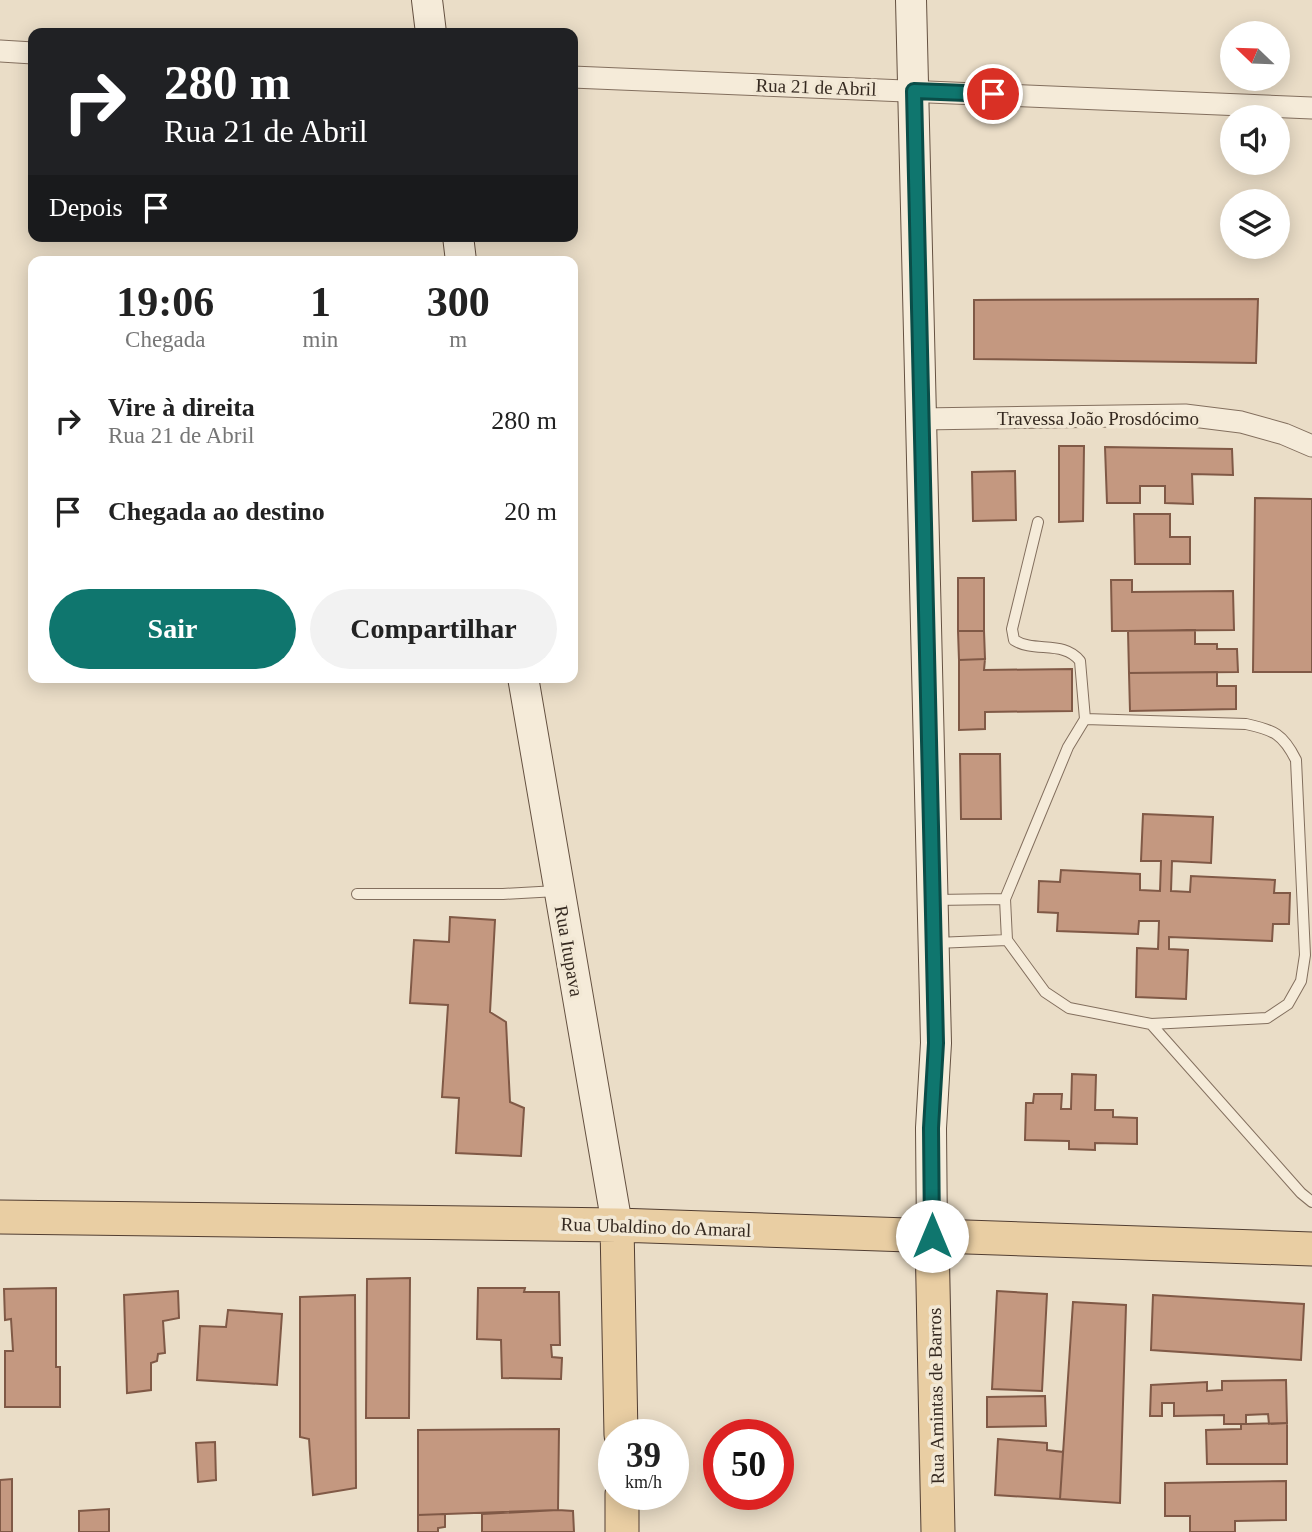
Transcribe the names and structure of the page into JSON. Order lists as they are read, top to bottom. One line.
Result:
{"streets":{"main road":["Rua Itupava","Rua Ubaldino do Amaral","Rua Amintas de Barros"],"street":["Rua 21 de Abril","Travessa João Prosdócimo"]},"crossings":[["Rua 21 de Abril","Rua Amintas de Barros"],["Travessa João Prosdócimo","Rua Amintas de Barros"],["Rua Itupava","Rua Ubaldino do Amaral"],["Rua Ubaldino do Amaral","Rua Amintas de Barros"]],"north":"top left","page":{"turn":["280 m","Rua 21 de Abril"],"then":"Depois","eta":["19:06","Chegada","1","min","300","m"],"list":[{"name":"Vire à direita","note":"Rua 21 de Abril","value":"280 m"},{"name":"Chegada ao destino","value":"20 m"}],"buttons":["Sair","Compartilhar"],"speed":"39 km/h","limit":"50"}}
